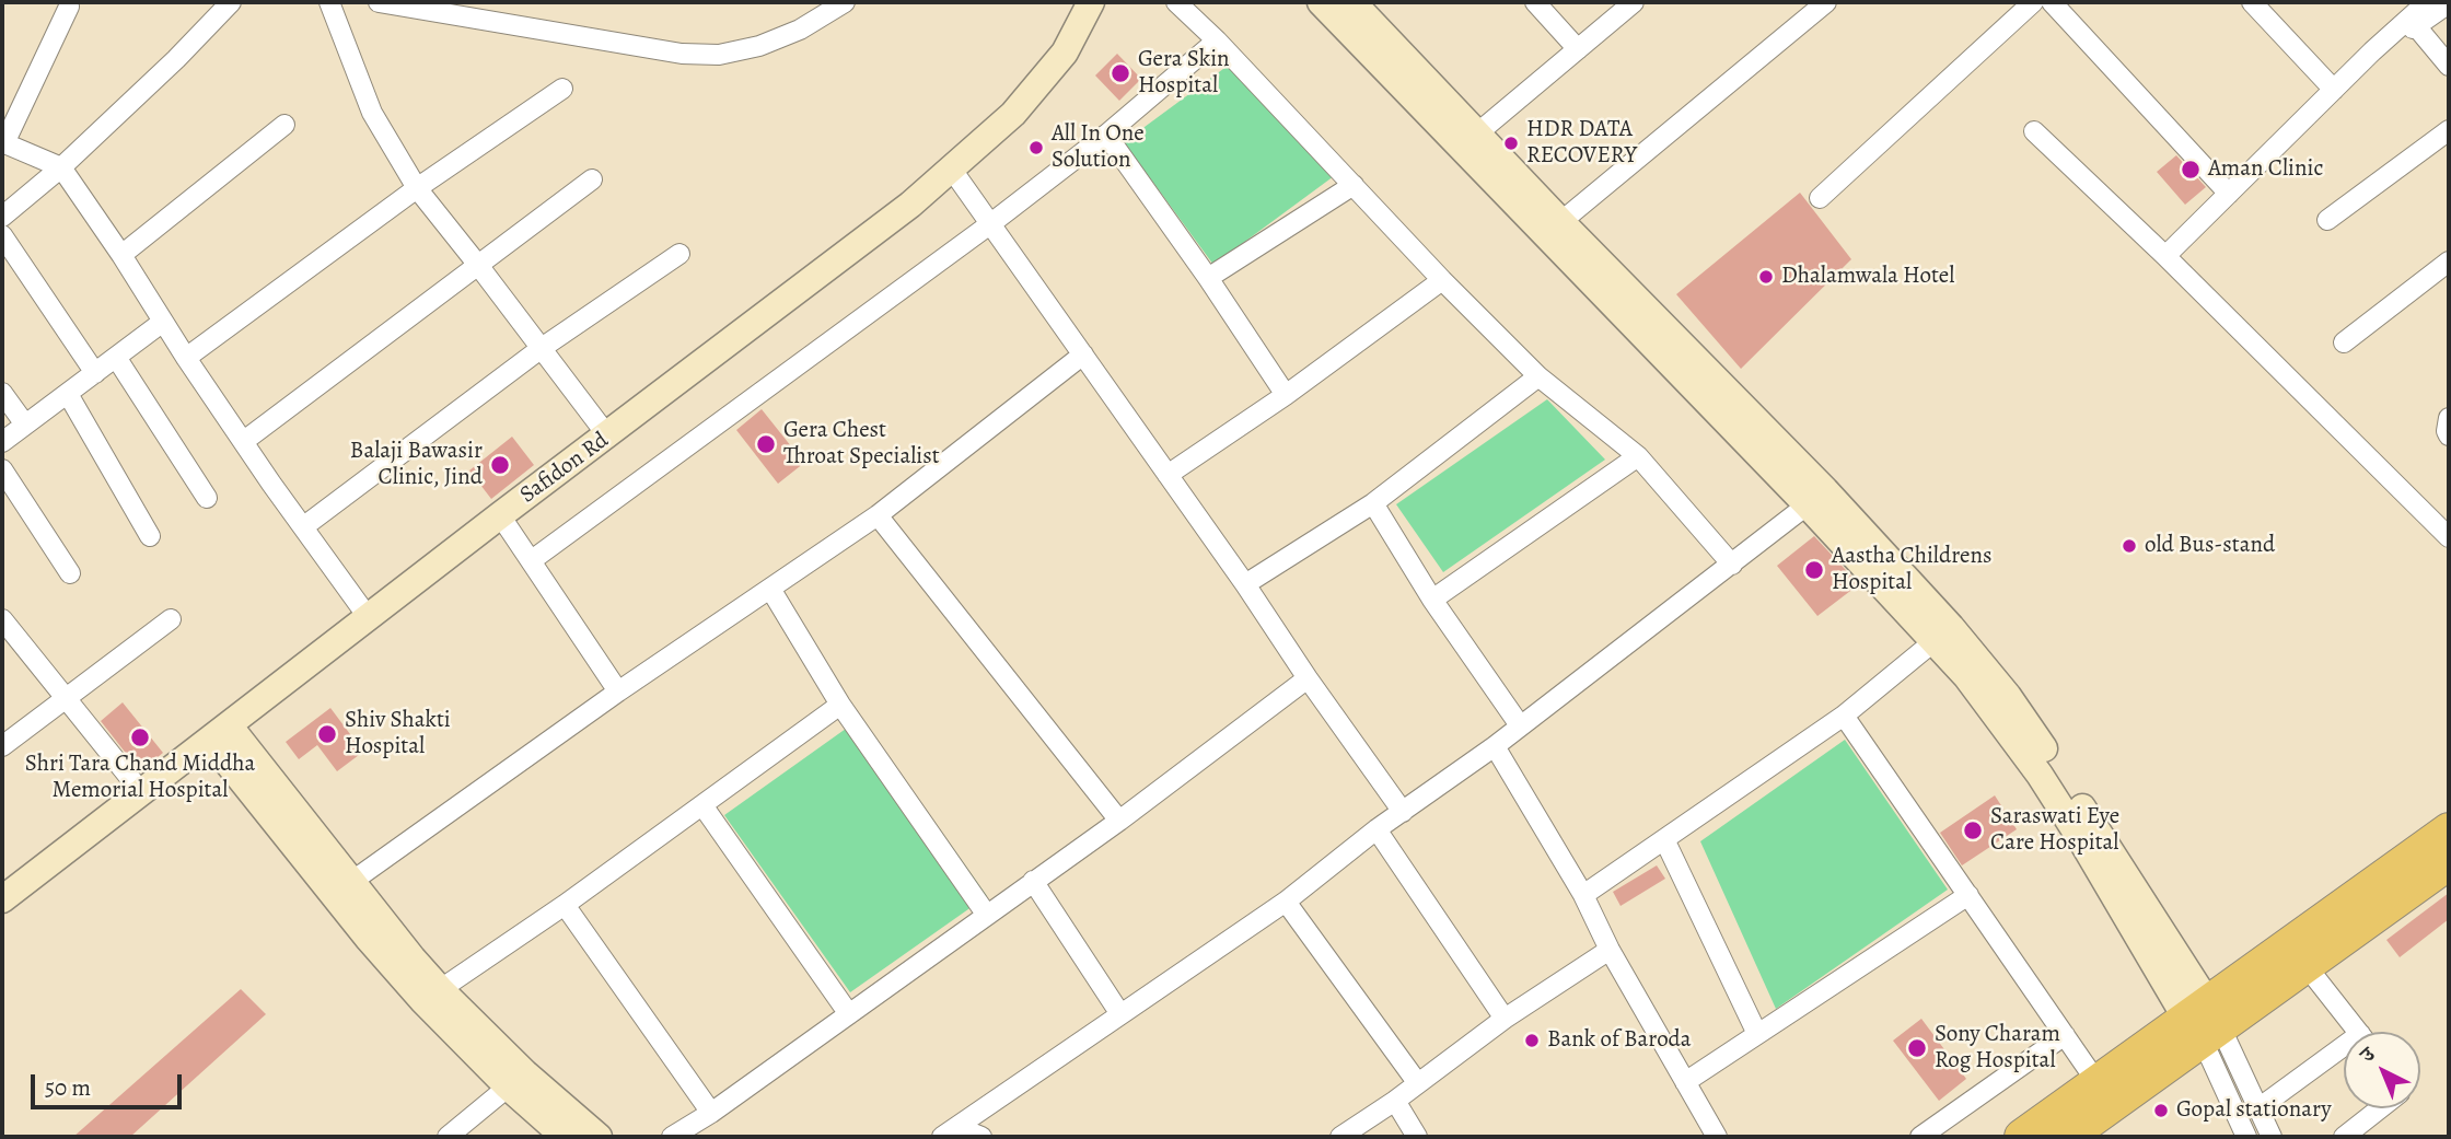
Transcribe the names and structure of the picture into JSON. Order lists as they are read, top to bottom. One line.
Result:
{"streets":{"street":["Safidon Rd"]},"places":["Gera Skin Hospital","HDR DATA RECOVERY","All In One Solution","Aman Clinic","Dhalamwala Hotel","Gera Chest Throat Specialist","Balaji Bawasir Clinic, Jind","old Bus-stand","Aastha Childrens Hospital","Shiv Shakti Hospital","Shri Tara Chand Middha Memorial Hospital","Saraswati Eye Care Hospital","Bank of Baroda","Sony Charam Rog Hospital","Gopal stationary"],"scale_bar":"50 m","north":"top left"}
